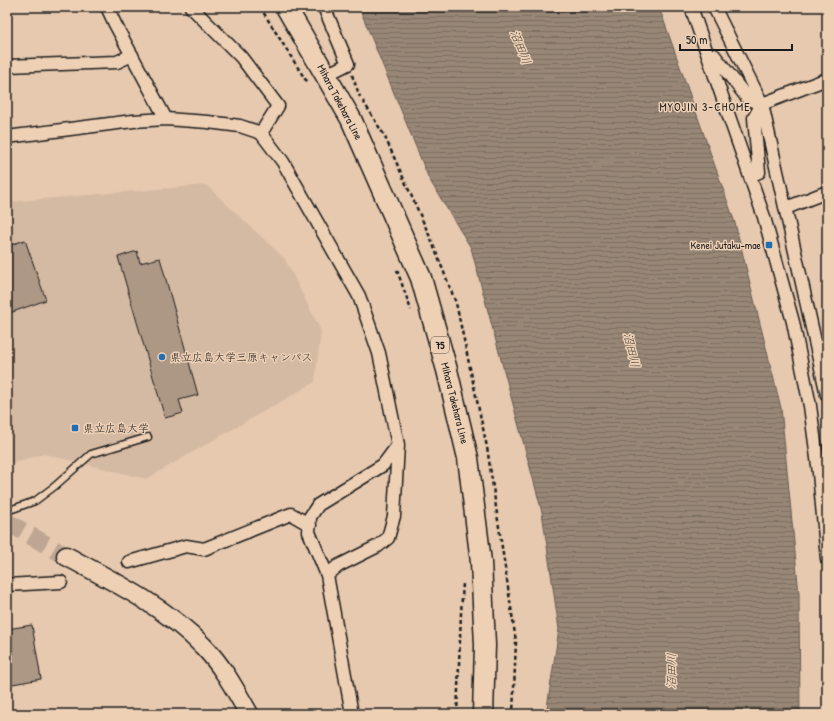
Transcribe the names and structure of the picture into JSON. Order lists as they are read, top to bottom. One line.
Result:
{"streets":{"main road":["Mihara Takehara Line","75"]},"districts":["MYOJIN 3-CHOME"],"water":["沼田川"],"places":{"transit":["Kenei Jutaku-mae","県立広島大学"],"other":["県立広島大学三原キャンパス"]},"scale_bar":"50 m"}
